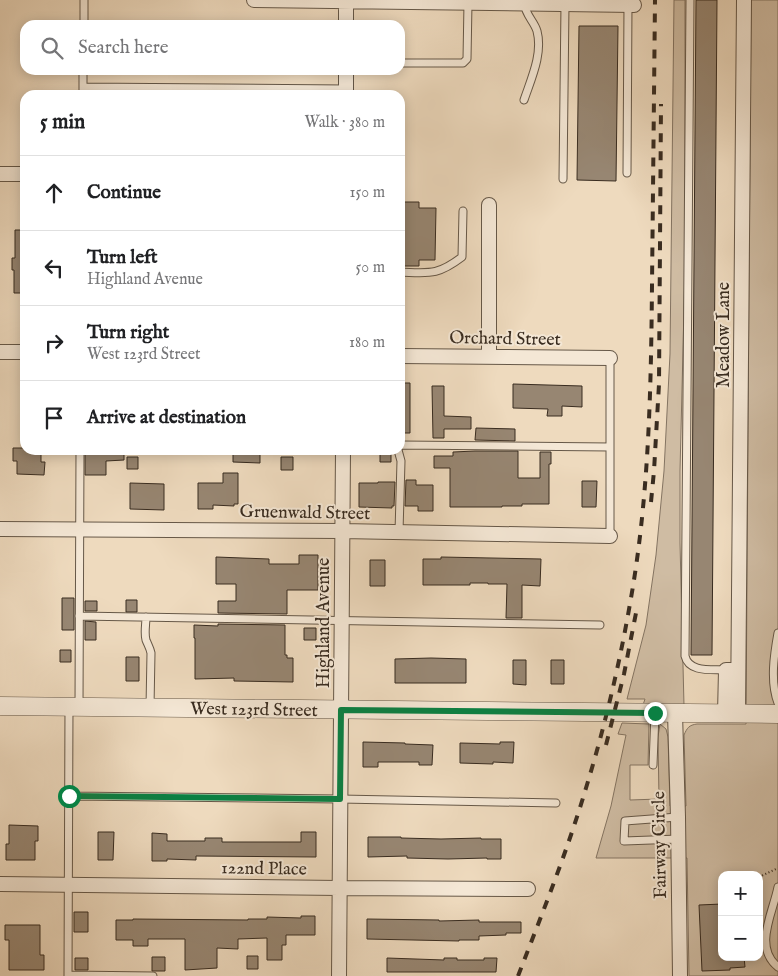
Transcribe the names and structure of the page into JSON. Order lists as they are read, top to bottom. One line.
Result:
{"streets":{"street":["Meadow Lane","Orchard Street","Gruenwald Street","Highland Avenue","West 123rd Street","Fairway Circle","122nd Place"]},"crossings":[["Meadow Lane","West 123rd Street"],["Gruenwald Street","Highland Avenue"],["Highland Avenue","West 123rd Street"],["Highland Avenue","122nd Place"],["West 123rd Street","Fairway Circle"]],"page":{"search":"Search here","heading":["5 min","Walk · 380 m"],"list":[["Continue","150 m"],["Turn left","Highland Avenue","50 m"],["Turn right","West 123rd Street","180 m"],"Arrive at destination"],"map_buttons":["+","−"]}}
